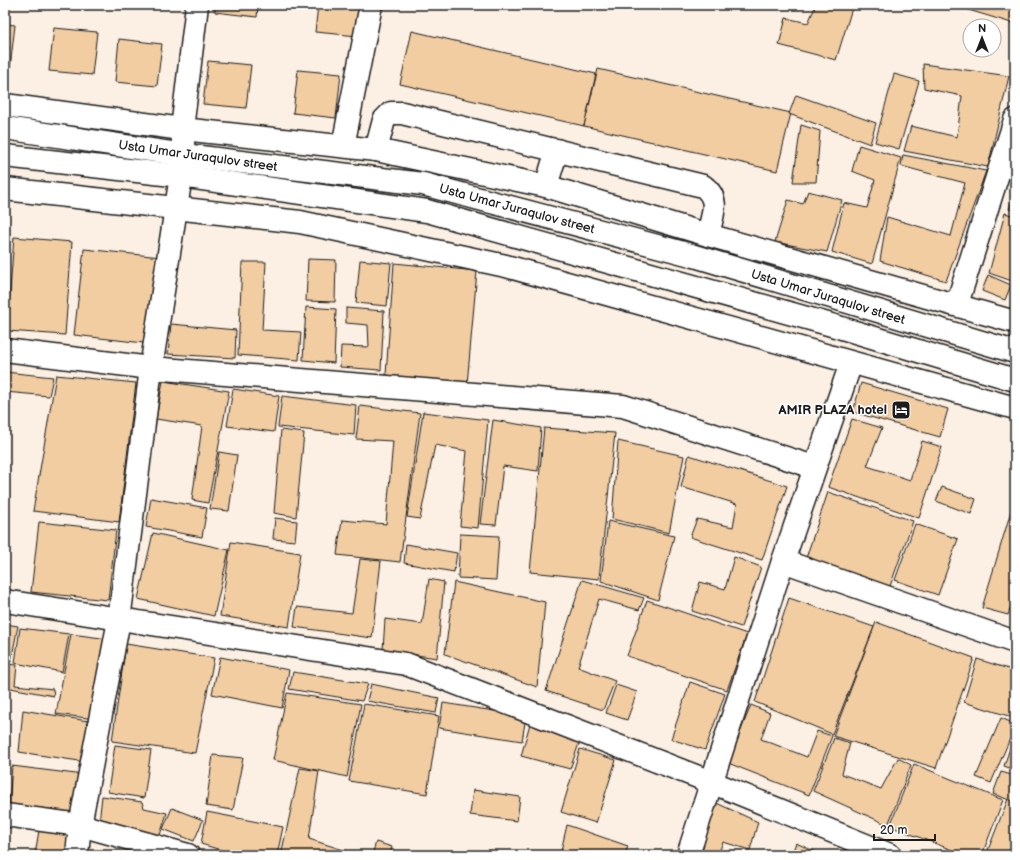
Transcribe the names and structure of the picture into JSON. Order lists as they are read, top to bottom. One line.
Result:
{"streets":{"street":["Usta Umar Juraqulov street"]},"places":{"hotel":["AMIR PLAZA hotel"]},"scale_bar":"20 m","north":"top"}
